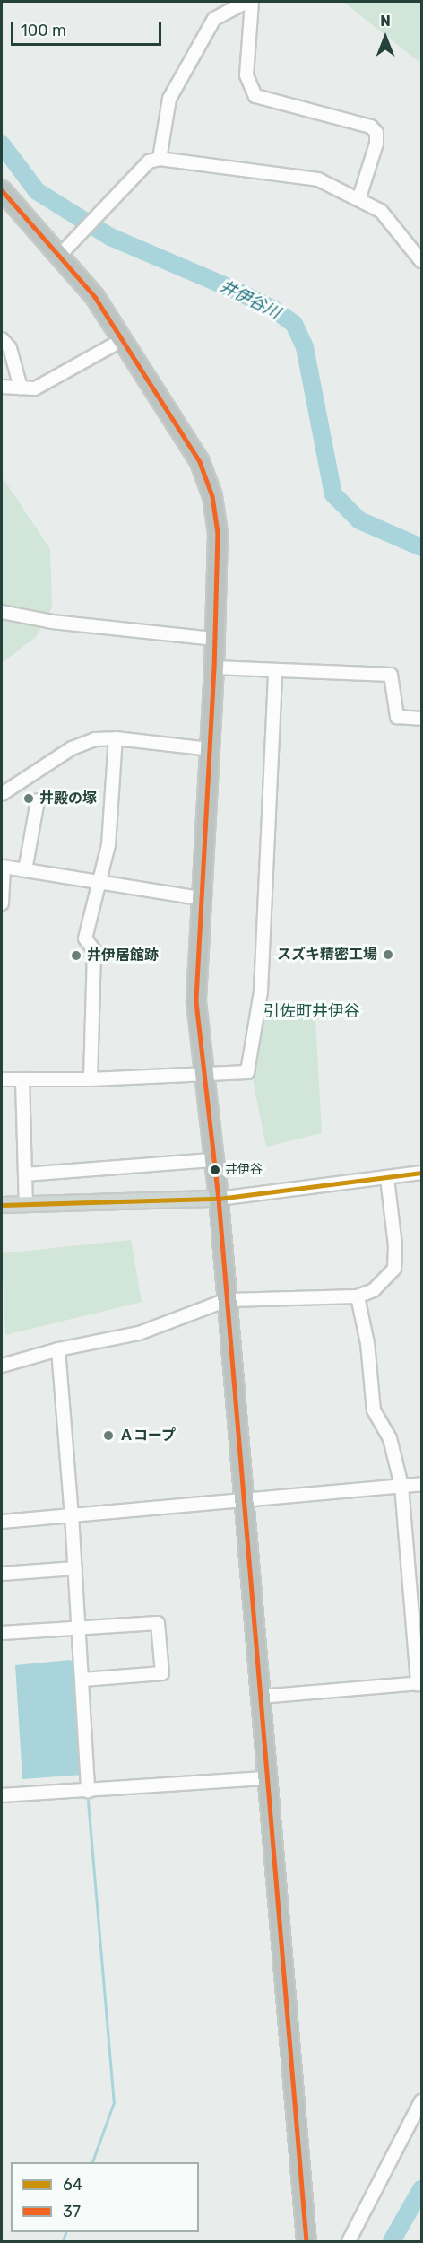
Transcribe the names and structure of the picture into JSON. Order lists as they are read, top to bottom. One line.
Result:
{"districts":["引佐町井伊谷"],"water":["井伊谷川"],"places":["井殿の塚","スズキ精密工場","井伊居館跡","井伊谷","Ａコープ"],"lines":["transit line 37","transit line 64"],"legend":["64","37"],"scale_bar":"100 m","north":"top"}
